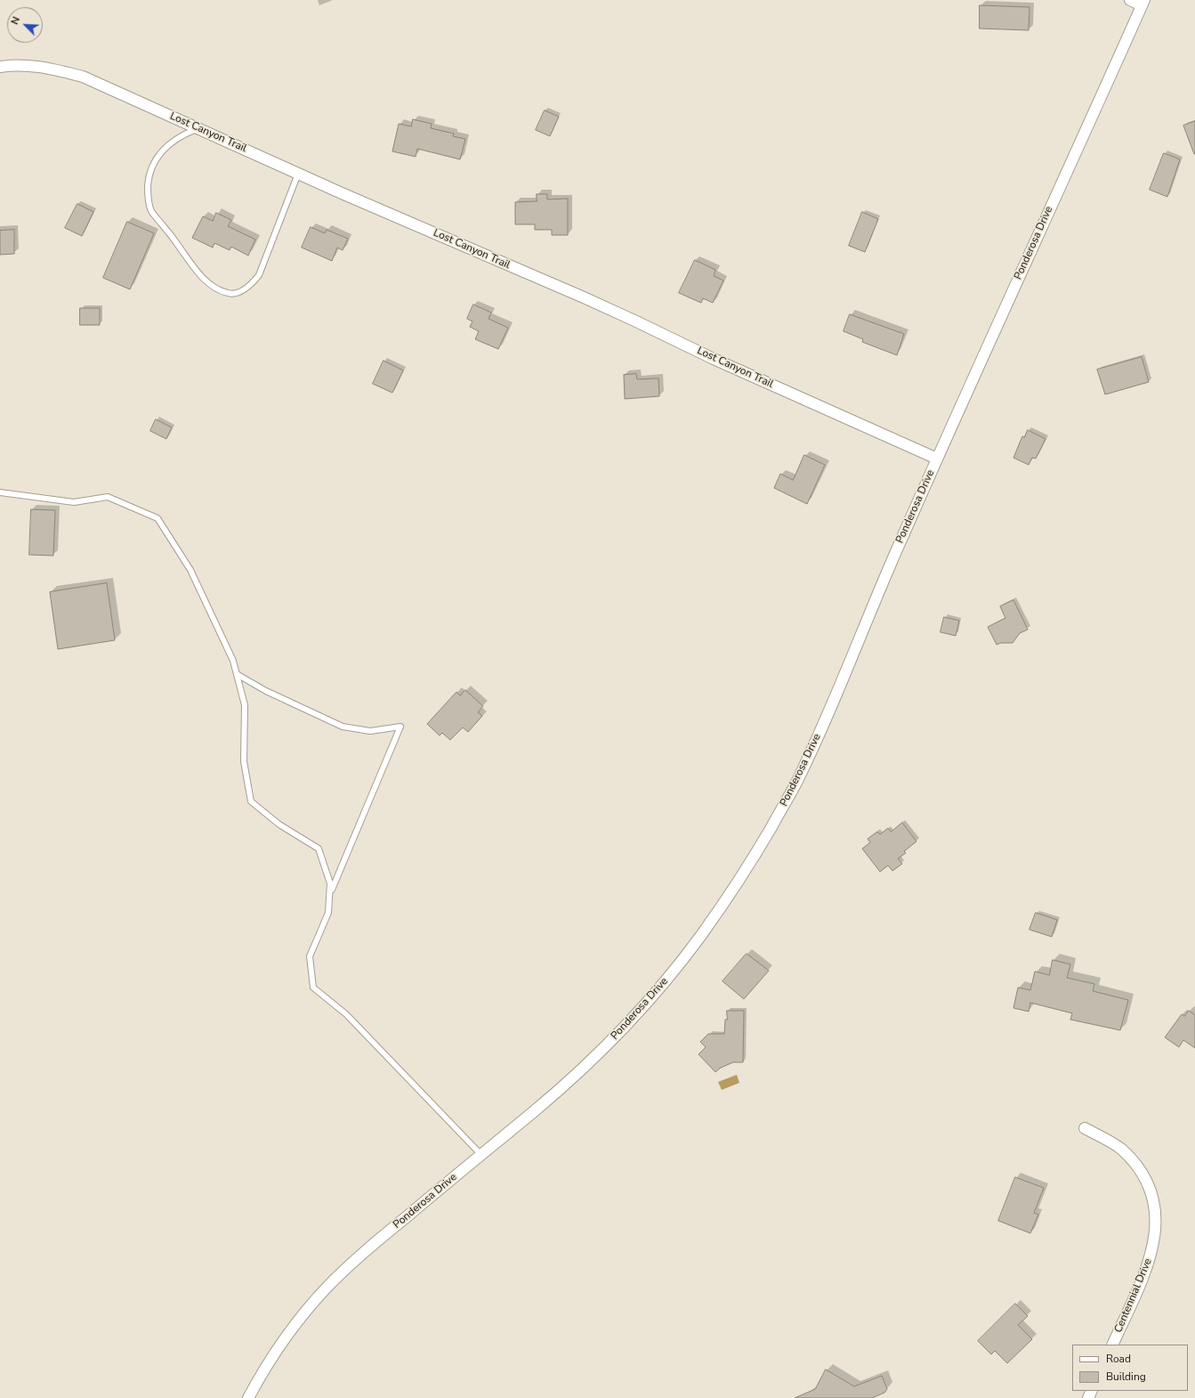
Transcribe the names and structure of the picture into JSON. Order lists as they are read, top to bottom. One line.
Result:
{"streets":{"street":["Lost Canyon Trail","Ponderosa Drive","Centennial Drive"]},"crossings":[["Lost Canyon Trail","Ponderosa Drive"]],"legend":["Road","Building"],"north":"top left"}
